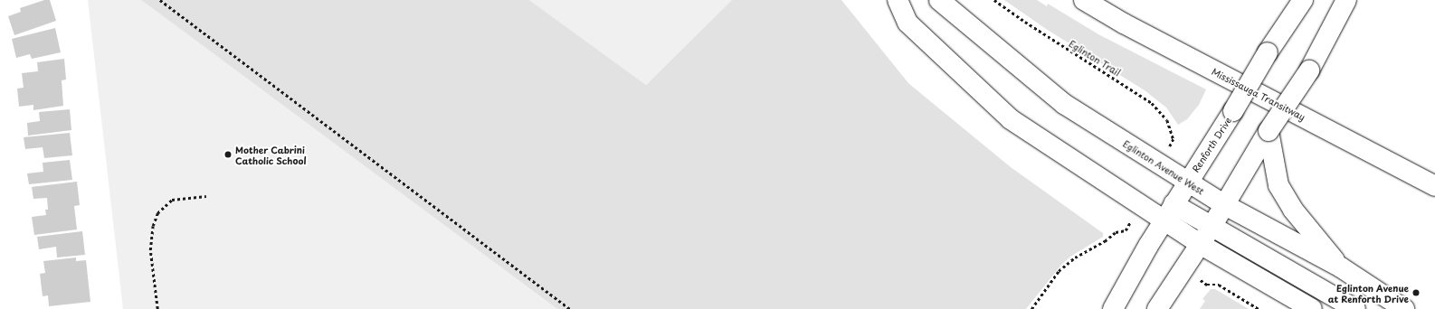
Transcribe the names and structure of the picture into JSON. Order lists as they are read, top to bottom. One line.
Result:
{"streets":{"main road":["Mississauga Transitway","Renforth Drive","Eglinton Avenue West"],"path":["Eglinton Trail"]},"crossings":[["Eglinton Trail","Eglinton Avenue West"],["Renforth Drive","Eglinton Avenue West"]],"places":["Mother Cabrini Catholic School","Eglinton Avenue at Renforth Drive"]}
